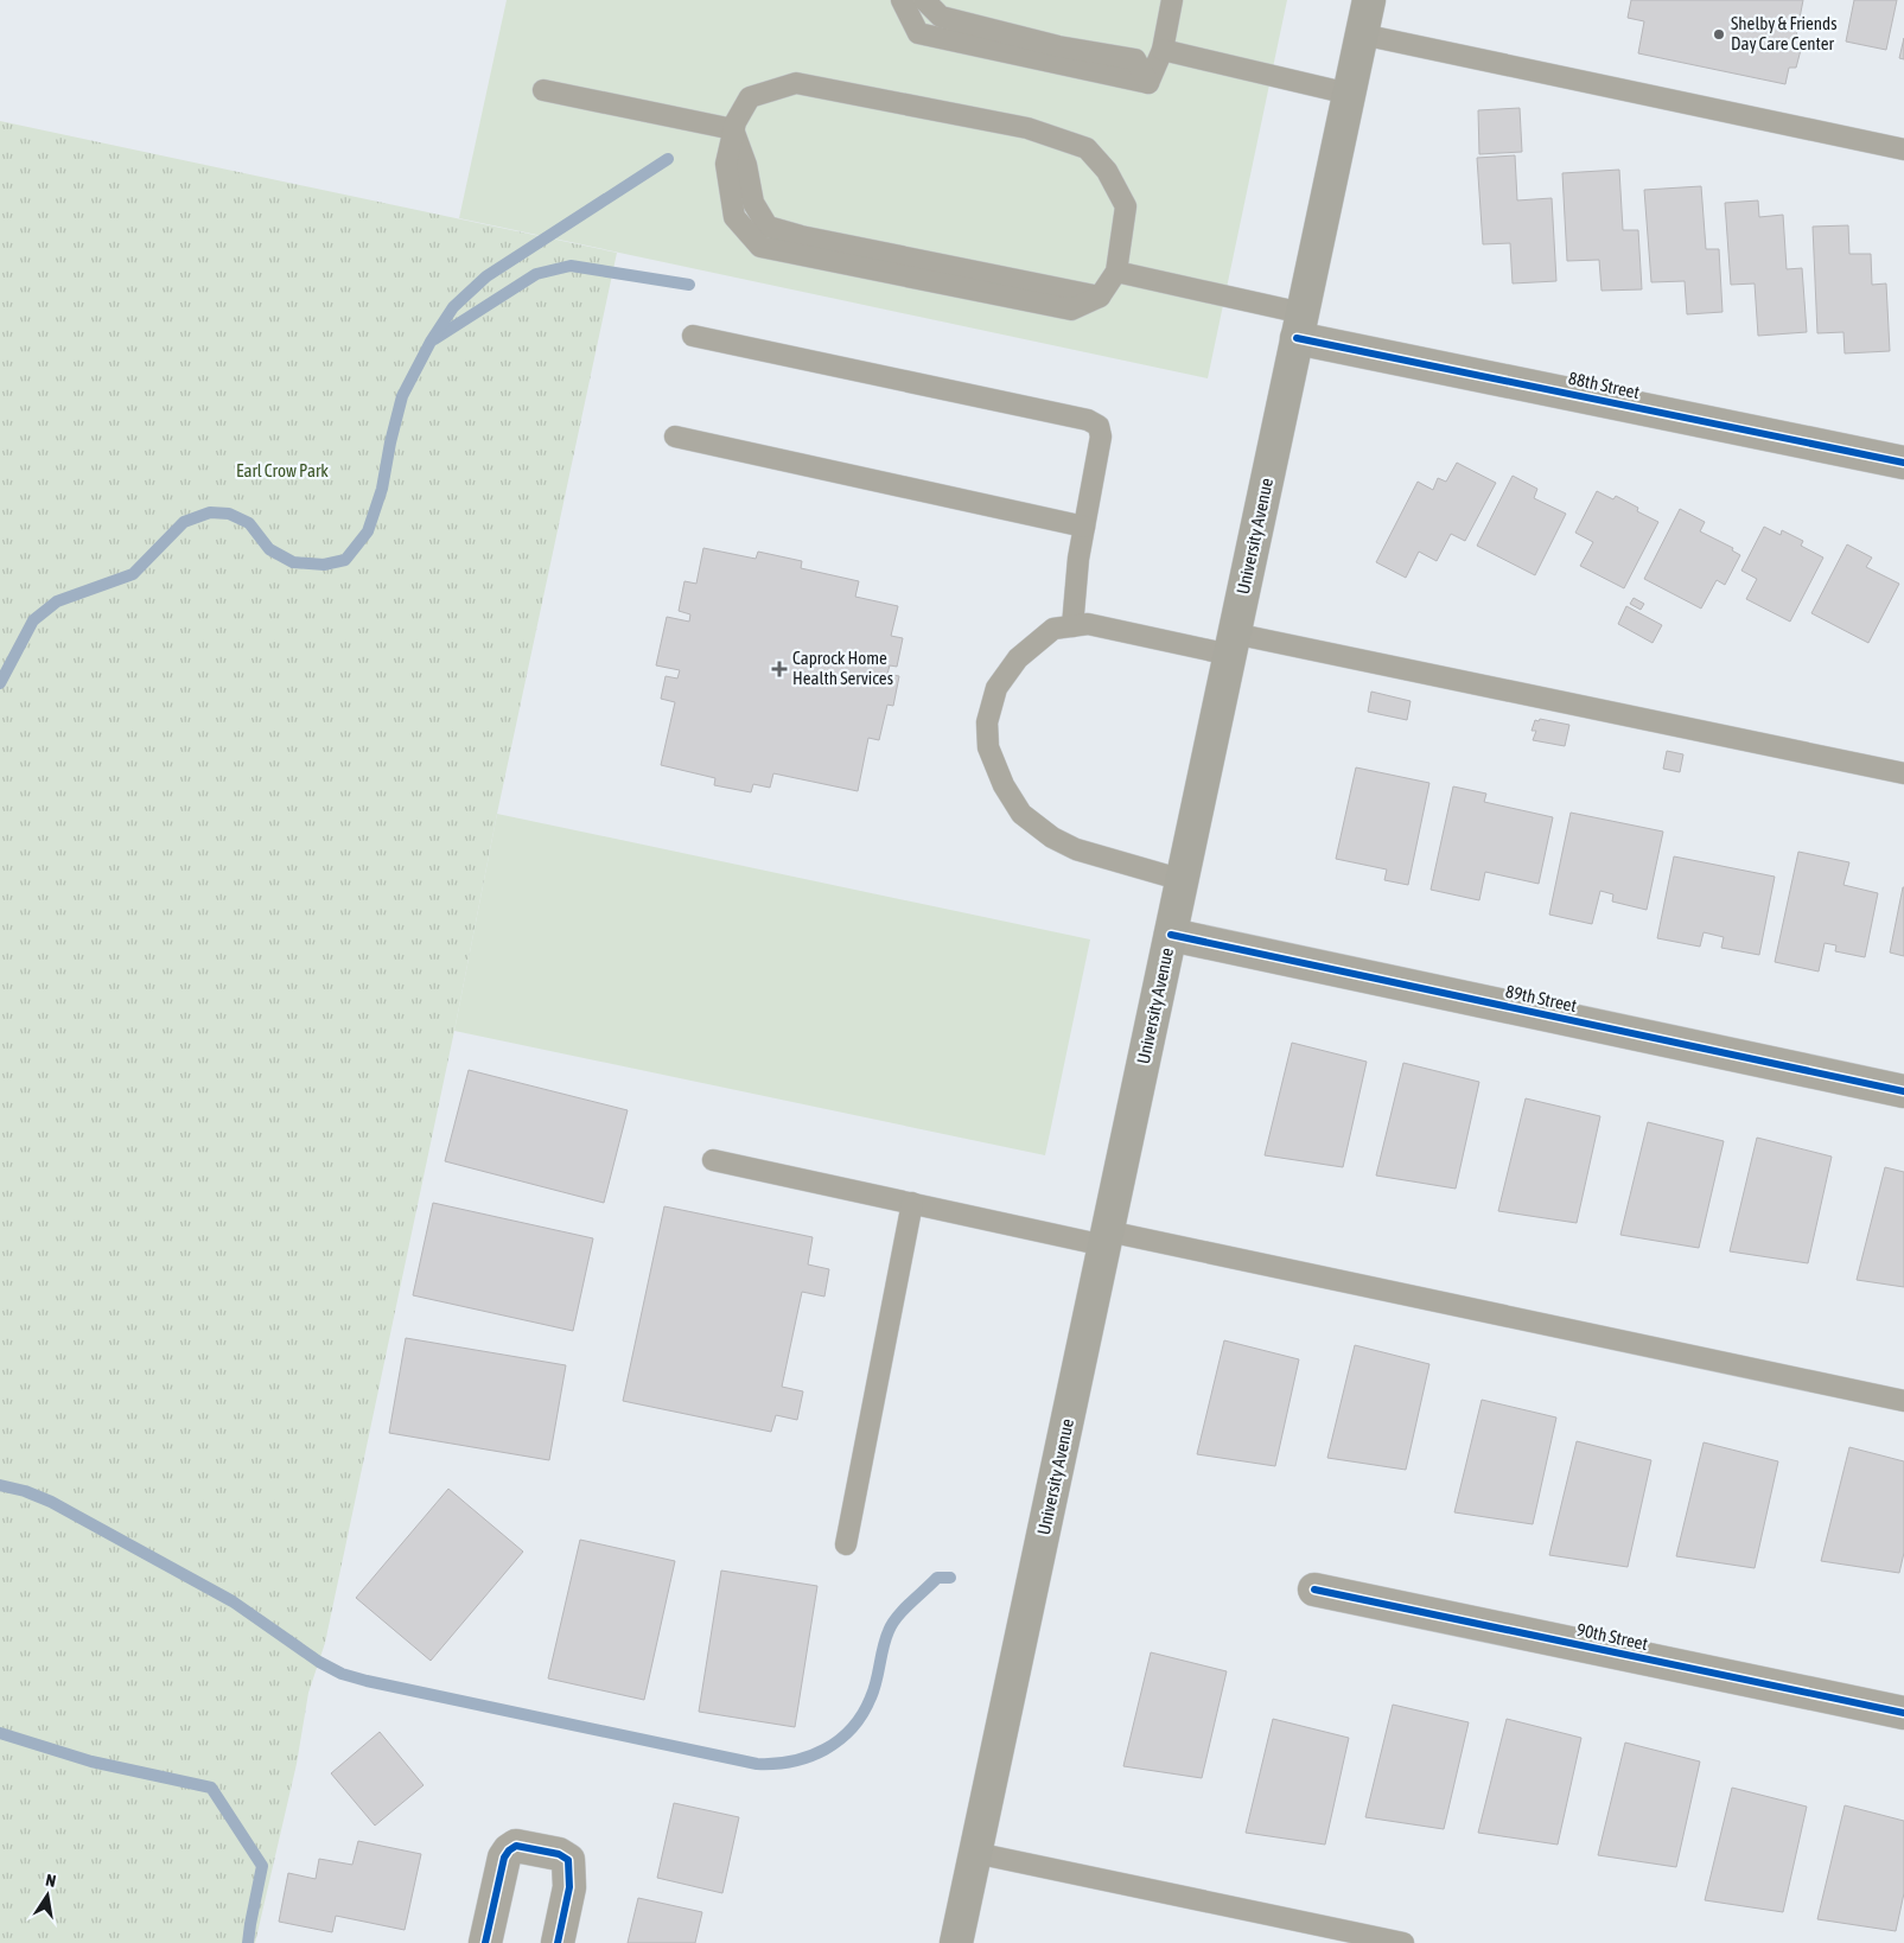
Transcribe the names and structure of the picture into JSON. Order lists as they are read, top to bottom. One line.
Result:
{"streets":{"main road":["University Avenue"],"street":["88th Street","89th Street","90th Street"]},"crossings":[["88th Street","University Avenue"],["University Avenue","89th Street"]],"parks":["Earl Crow Park"],"places":{"other":["Shelby & Friends Day Care Center"],"health":["Caprock Home Health Services"]},"north":"top"}
